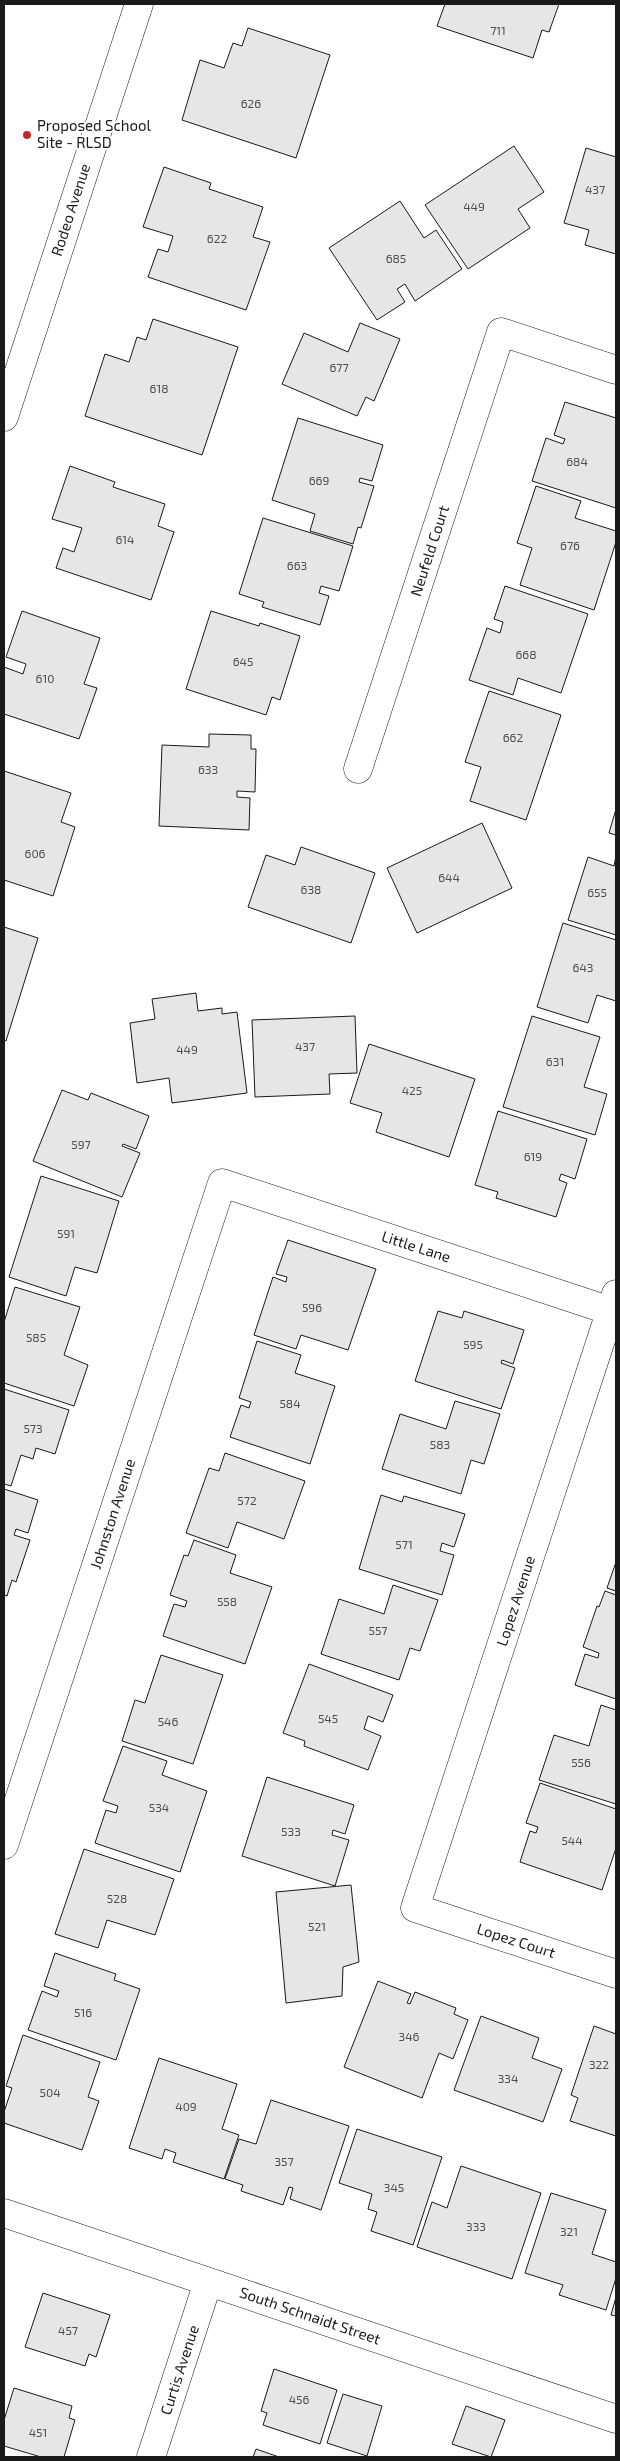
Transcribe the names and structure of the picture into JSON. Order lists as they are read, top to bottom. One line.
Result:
{"streets":{"street":["Rodeo Avenue","Neufeld Court","Little Lane","Johnston Avenue","Lopez Avenue","Lopez Court","South Schnaidt Street","Curtis Avenue"]},"crossings":[["Little Lane","Johnston Avenue"],["Little Lane","Lopez Avenue"],["Lopez Avenue","Lopez Court"],["South Schnaidt Street","Curtis Avenue"]],"places":["Proposed School Site - RLSD"],"house_numbers":["711","626","437","449","622","685","677","618","684","669","614","676","663","668","645","610","662","633","606","644","638","655","643","437","449","631","425","597","619","591","596","585","595","584","573","583","572","571","558","557","545","546","556","534","533","544","528","521","516","346","322","334","504","409","357","345","333","321","457","456","451"]}
